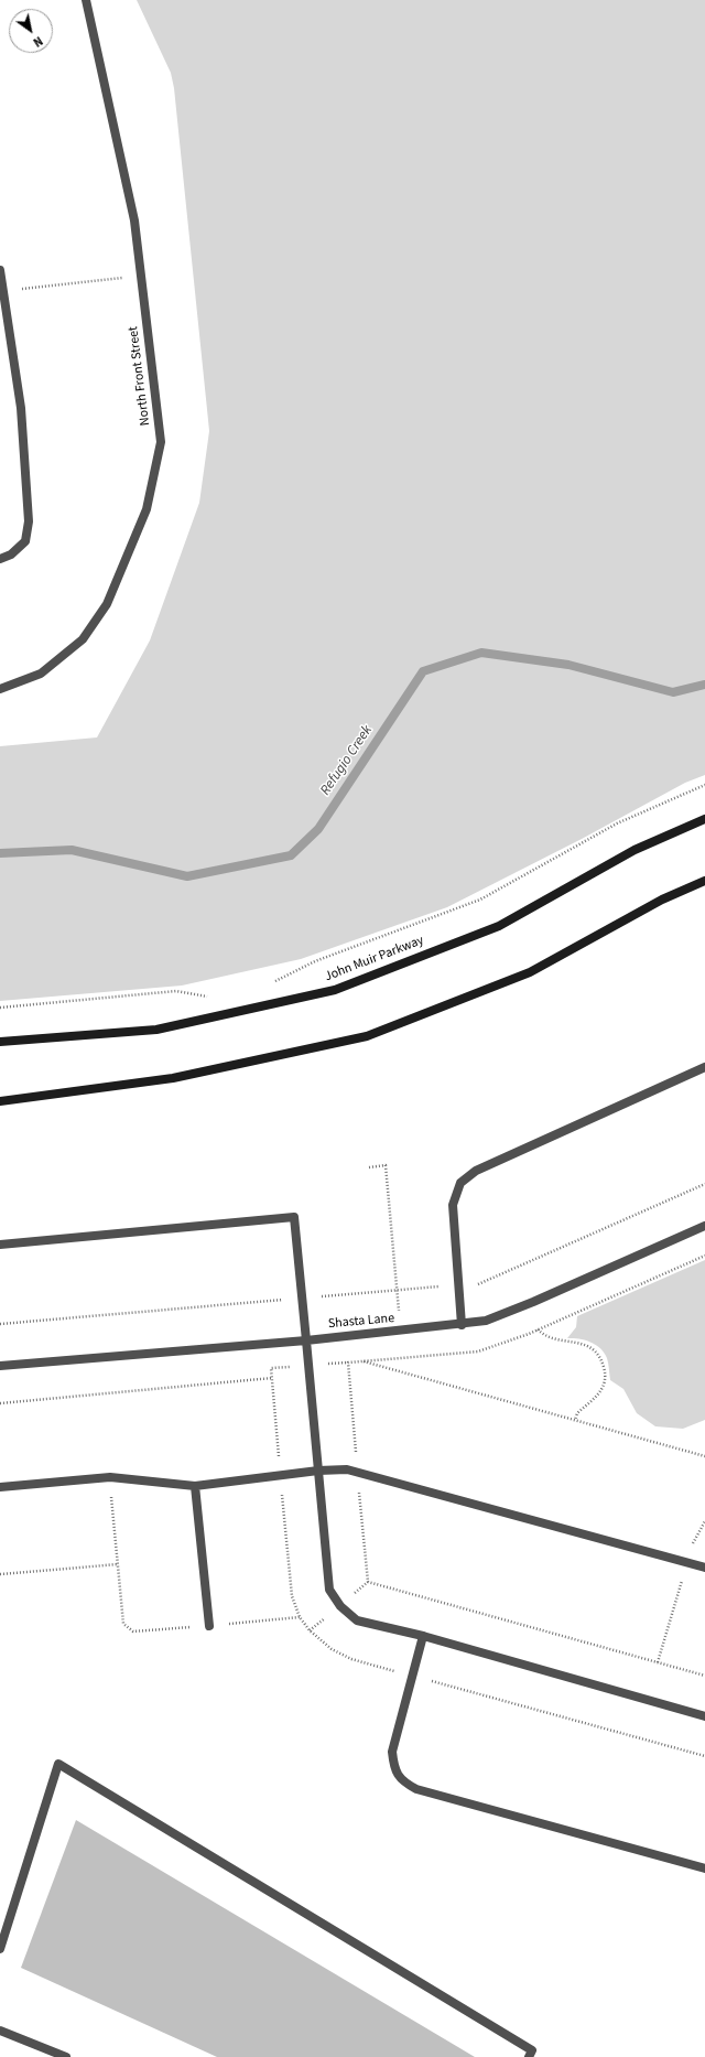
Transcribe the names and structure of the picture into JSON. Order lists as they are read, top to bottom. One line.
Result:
{"streets":{"main road":["John Muir Parkway"],"street":["North Front Street","Shasta Lane"]},"water":["Refugio Creek"],"north":"bottom right"}
